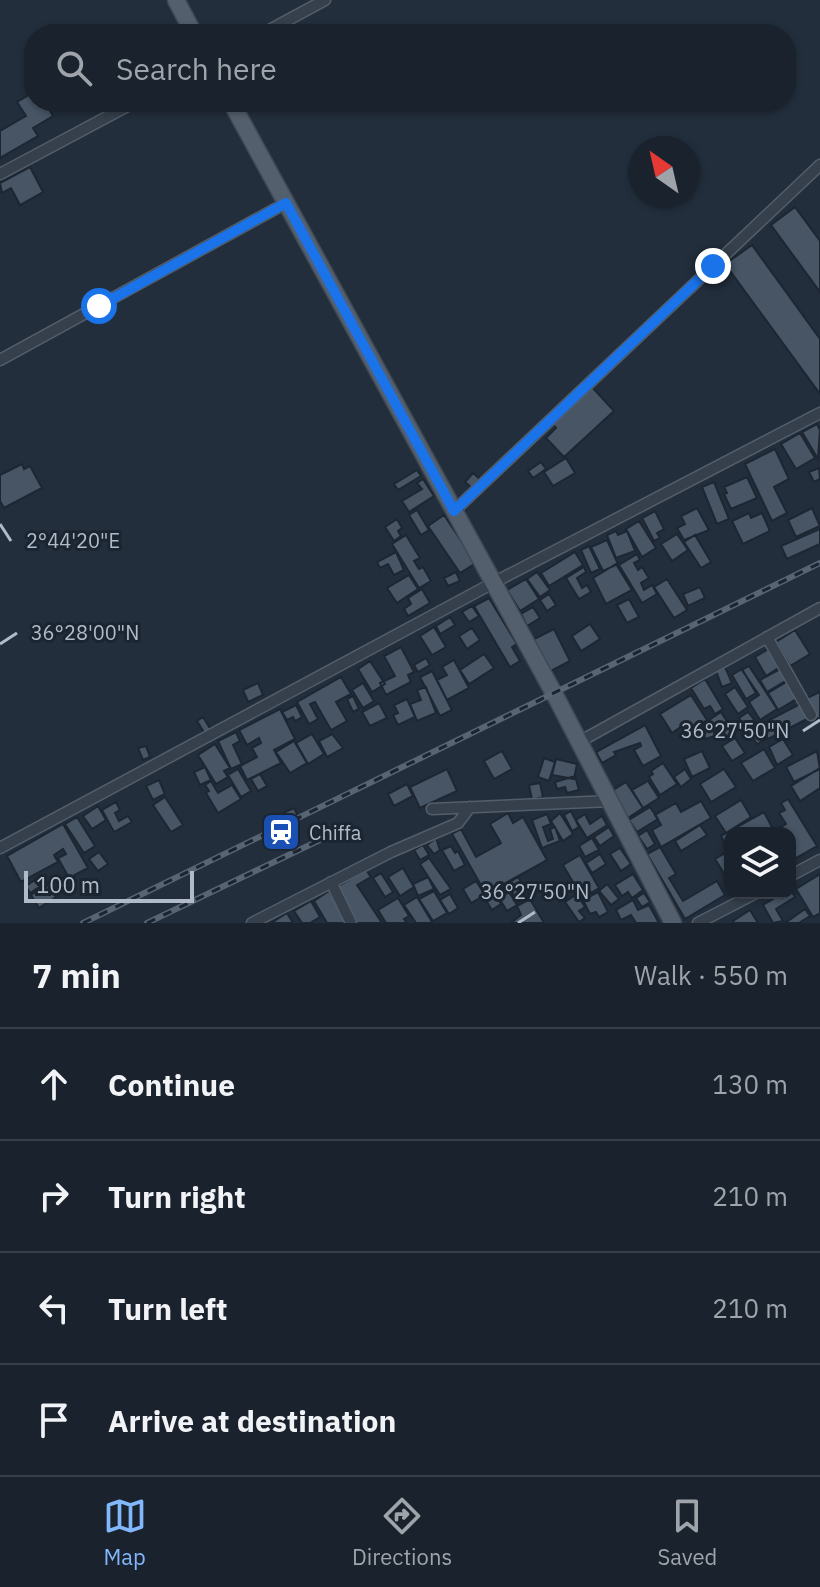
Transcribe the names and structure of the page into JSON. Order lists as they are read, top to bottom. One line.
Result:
{"places":{"station":["Chiffa"]},"scale_bar":"100 m","north":"top left","page":{"search":"Search here","scale":"100 m","heading":["7 min","Walk · 550 m"],"list":[["Continue","130 m"],["Turn right","210 m"],["Turn left","210 m"],"Arrive at destination"],"nav":["Map","Directions","Saved"]},"coordinates":["2°44'20\"E","36°28'00\"N","36°27'50\"N"]}
